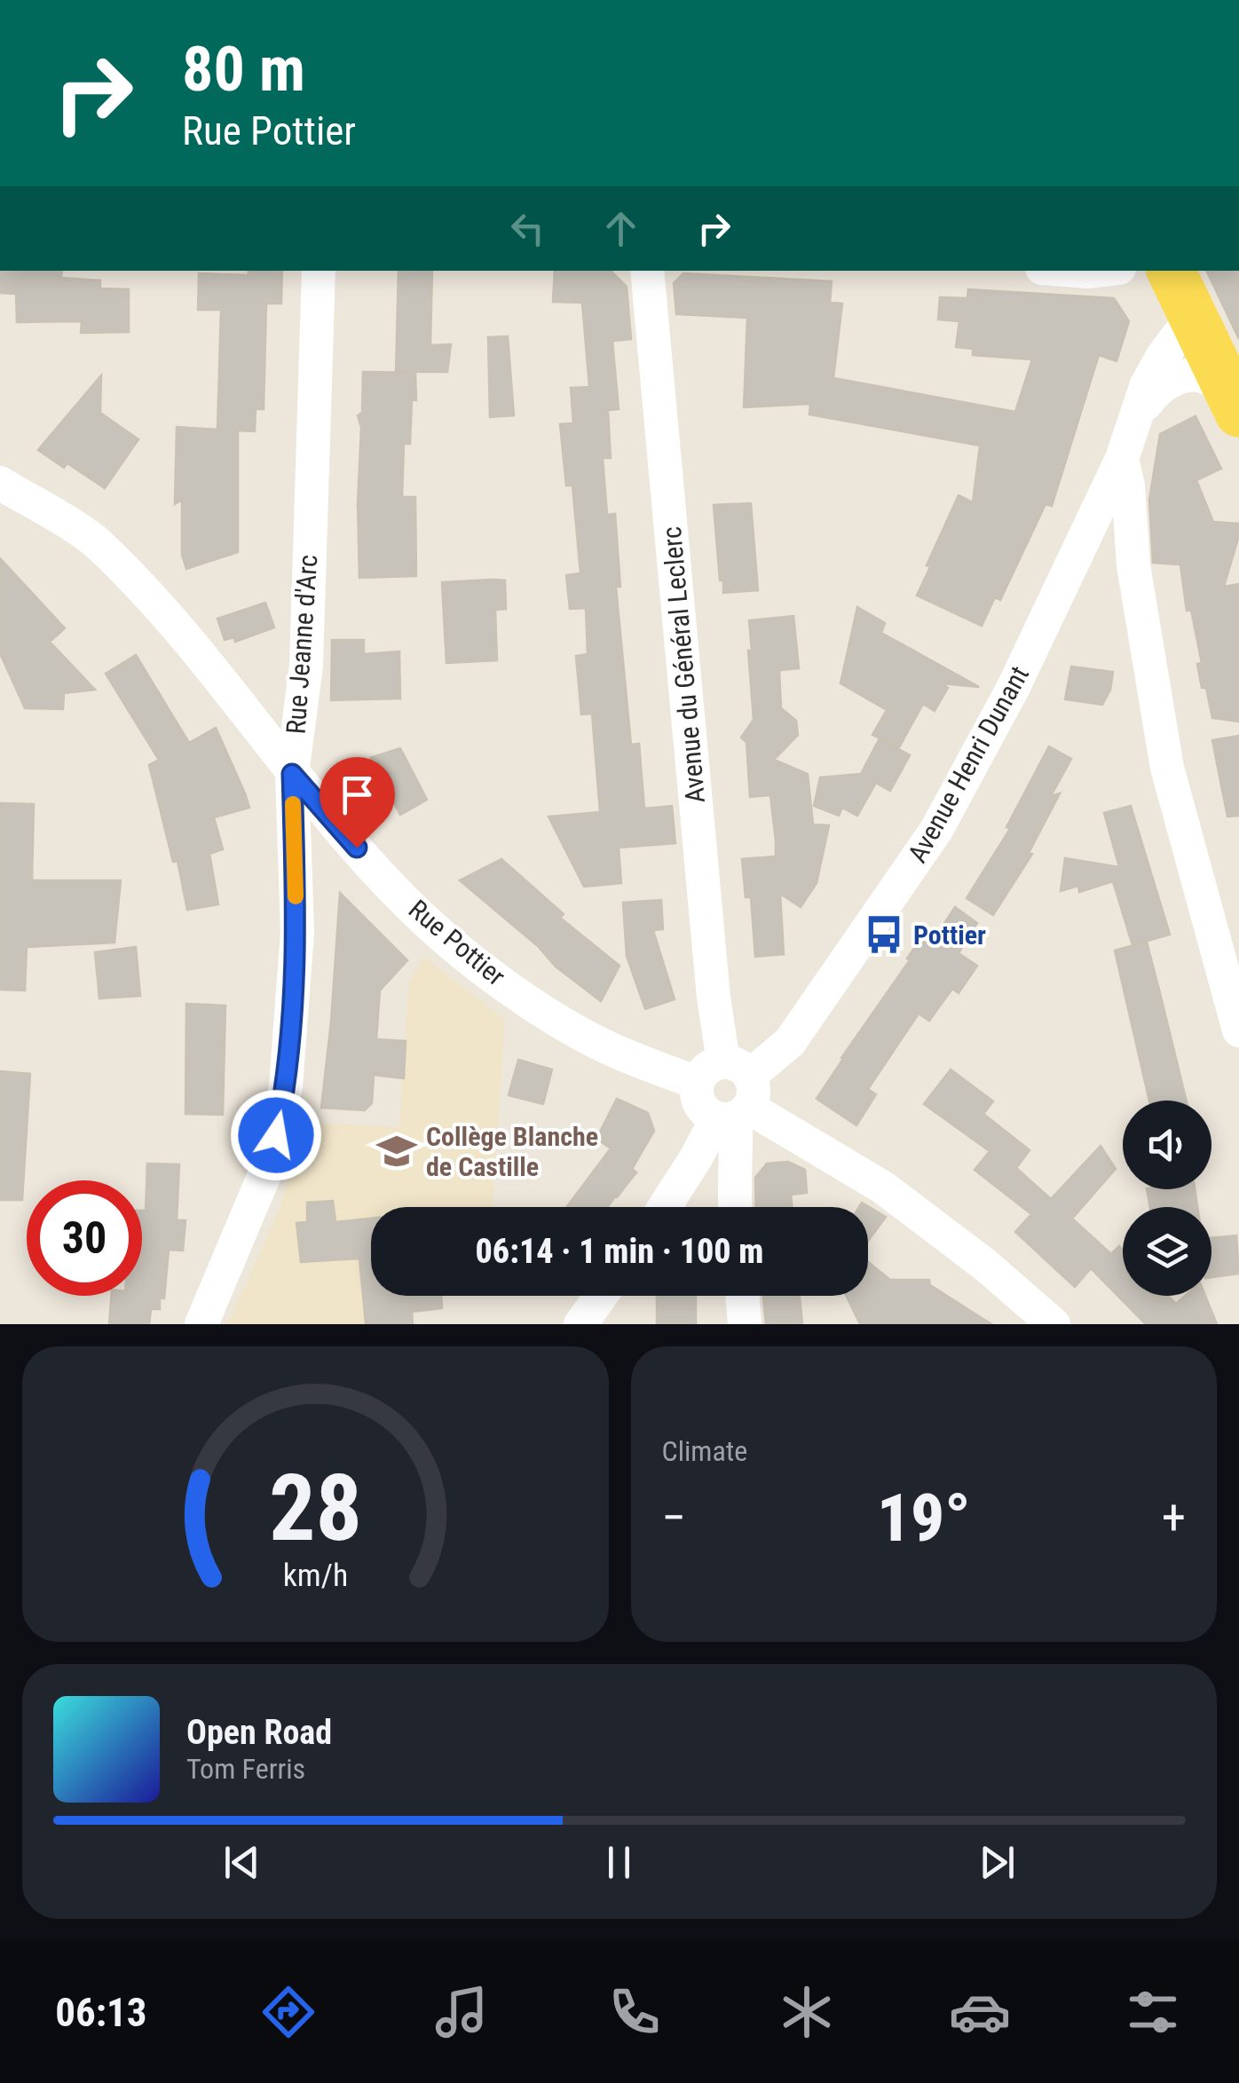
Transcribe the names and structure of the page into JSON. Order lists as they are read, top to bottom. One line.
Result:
{"streets":{"street":["Rue Jeanne d'Arc","Avenue du Général Leclerc","Avenue Henri Dunant","Rue Pottier"]},"crossings":[["Rue Jeanne d'Arc","Rue Pottier"],["Avenue du Général Leclerc","Avenue Henri Dunant"],["Avenue du Général Leclerc","Rue Pottier"],["Avenue Henri Dunant","Rue Pottier"]],"places":{"bus stop":["Pottier"],"school or university":["Collège Blanche de Castille"]},"page":{"turn":["80 m","Rue Pottier"],"limit":"30","trip":"06:14 · 1 min · 100 m","tile":"Climate","heat":["−","19°","+"],"song":["Open Road","Tom Ferris"],"tabs":"06:13","gauge":["28","km/h"]}}
